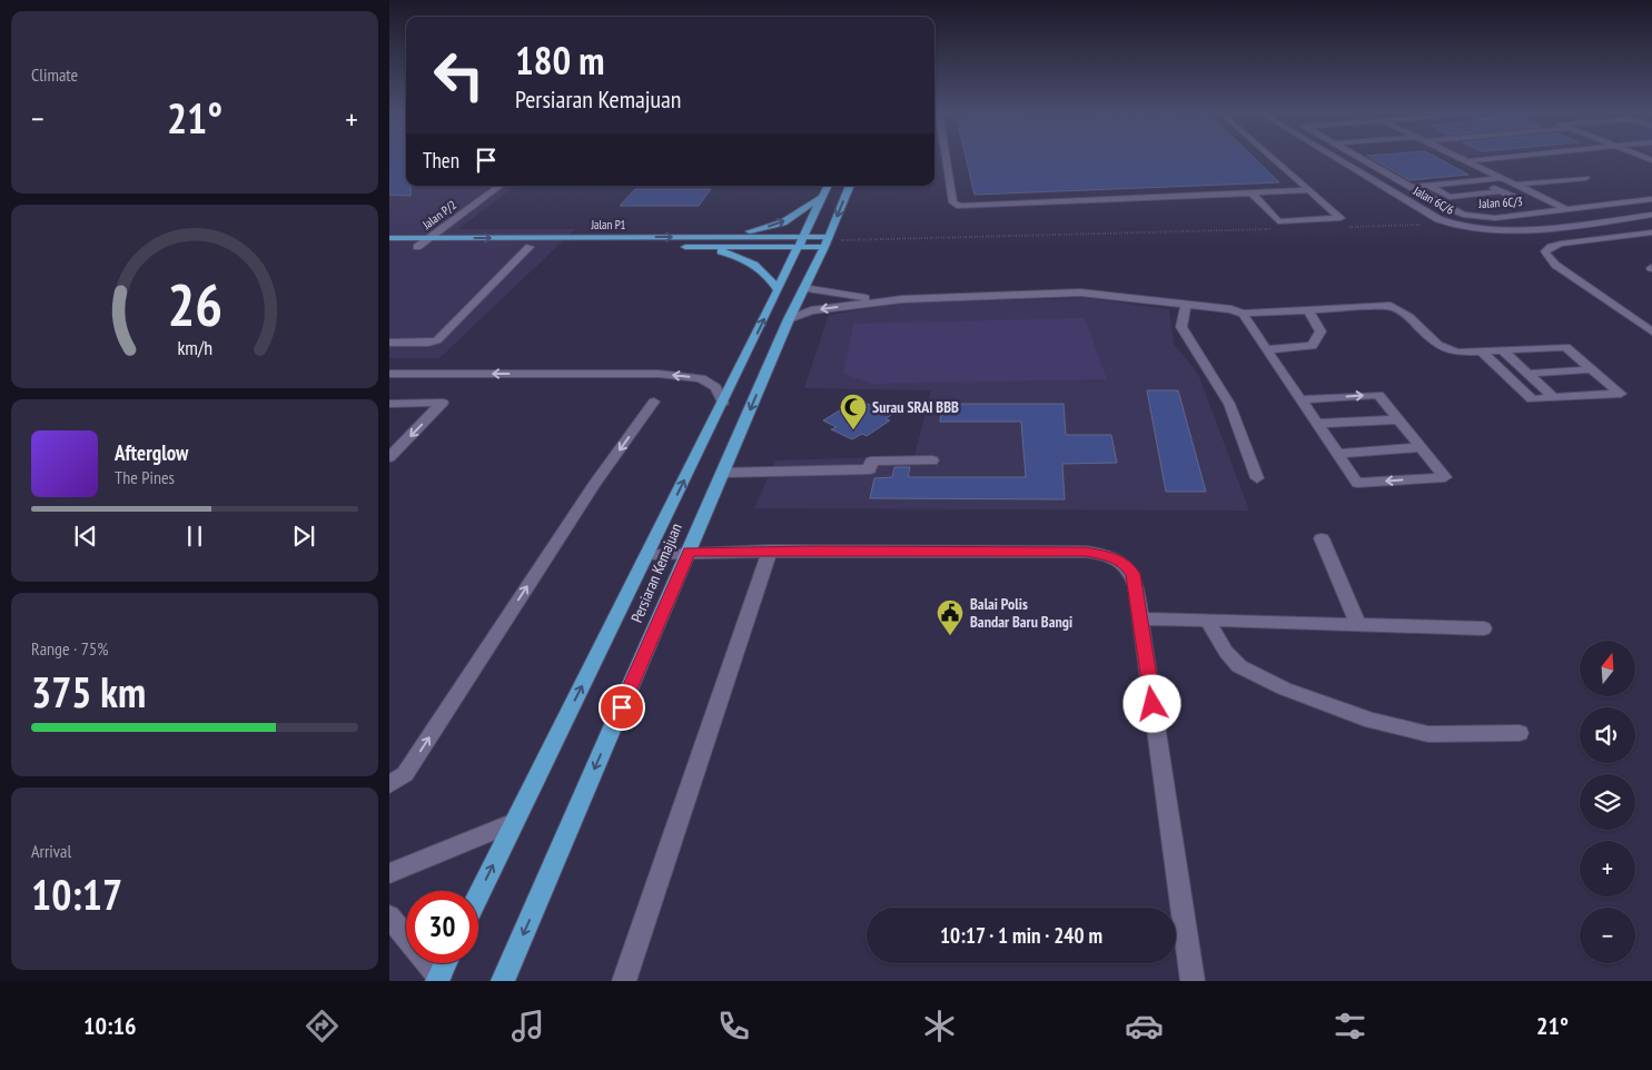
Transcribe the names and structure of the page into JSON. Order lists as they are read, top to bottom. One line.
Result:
{"streets":{"main road":["Jalan P1","Persiaran Kemajuan"],"street":["Jalan 6C/6","Jalan 6C/3","Jalan P/2"]},"crossings":[["Jalan P/2","Jalan P1"],["Jalan P1","Persiaran Kemajuan"]],"places":{"mosque":["Surau SRAI BBB"],"public building":["Balai Polis Bandar Baru Bangi"]},"north":"top","page":{"tile":["Climate",["Range · 75%","375 km"],["Arrival","10:17"]],"turn":["180 m","Persiaran Kemajuan"],"heat":["−","21°","+"],"then":"Then","song":["Afterglow","The Pines"],"map_buttons":["+","−"],"limit":"30","trip":"10:17 · 1 min · 240 m","tabs":["10:16","21°"],"gauge":["26","km/h"]}}
